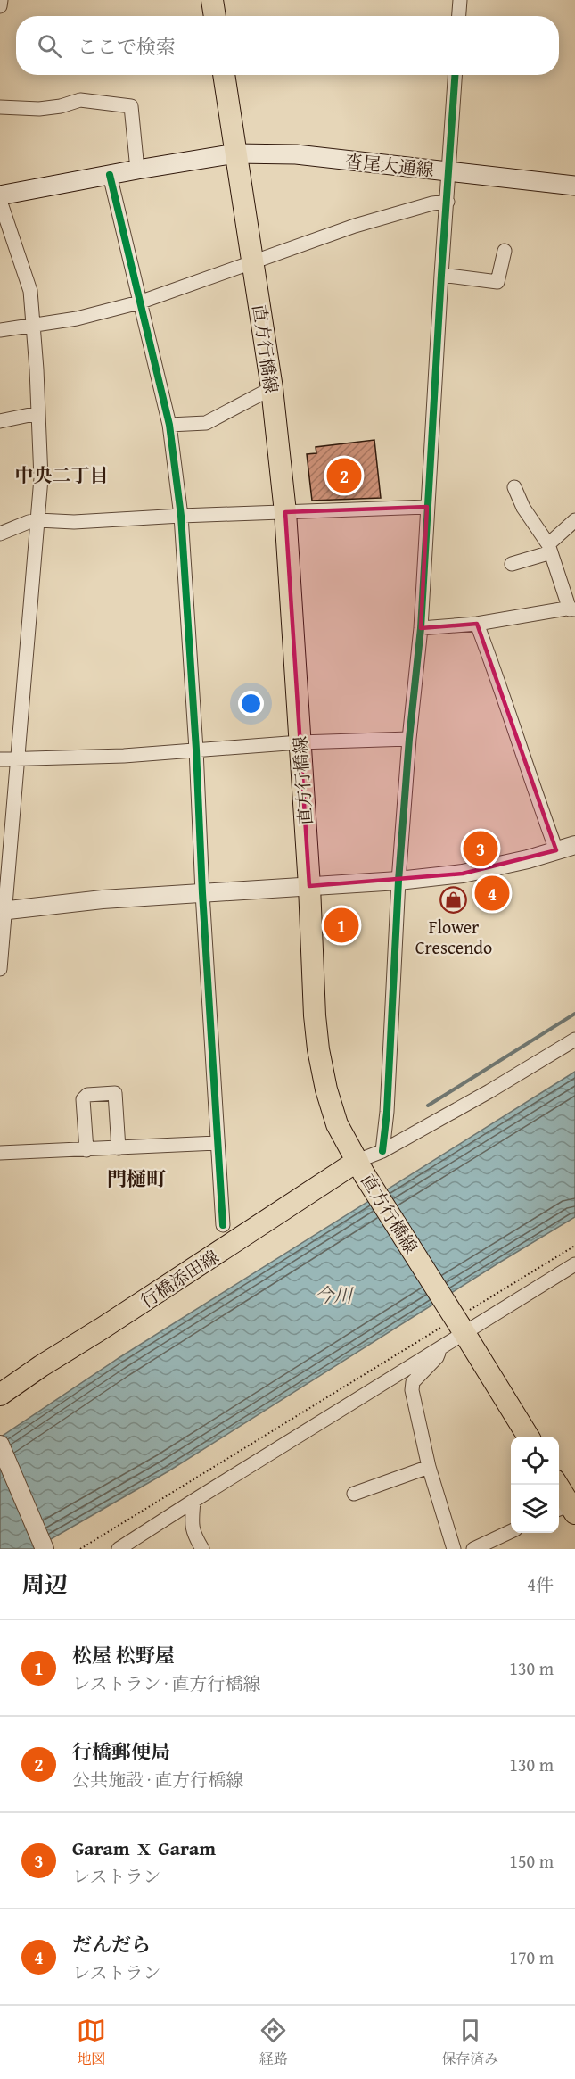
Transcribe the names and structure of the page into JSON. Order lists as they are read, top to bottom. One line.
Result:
{"streets":{"main road":["沓尾大通線","直方行橋線","行橋添田線"]},"crossings":[["沓尾大通線","直方行橋線"],["直方行橋線","行橋添田線"]],"districts":["中央二丁目","門樋町"],"water":["今川"],"places":{"shop":["Flower Crescendo"]},"page":{"search":"ここで検索","pins":["2","3","4","1"],"heading":["周辺","4件"],"list":[{"mark":"1","name":"松屋 松野屋","note":"レストラン · 直方行橋線","value":"130 m"},{"mark":"2","name":"行橋郵便局","note":"公共施設 · 直方行橋線","value":"130 m"},{"mark":"3","name":"Garam ｘ Garam","note":"レストラン","value":"150 m"},{"mark":"4","name":"だんだら","note":"レストラン","value":"170 m"}],"nav":["地図","経路","保存済み"]}}
